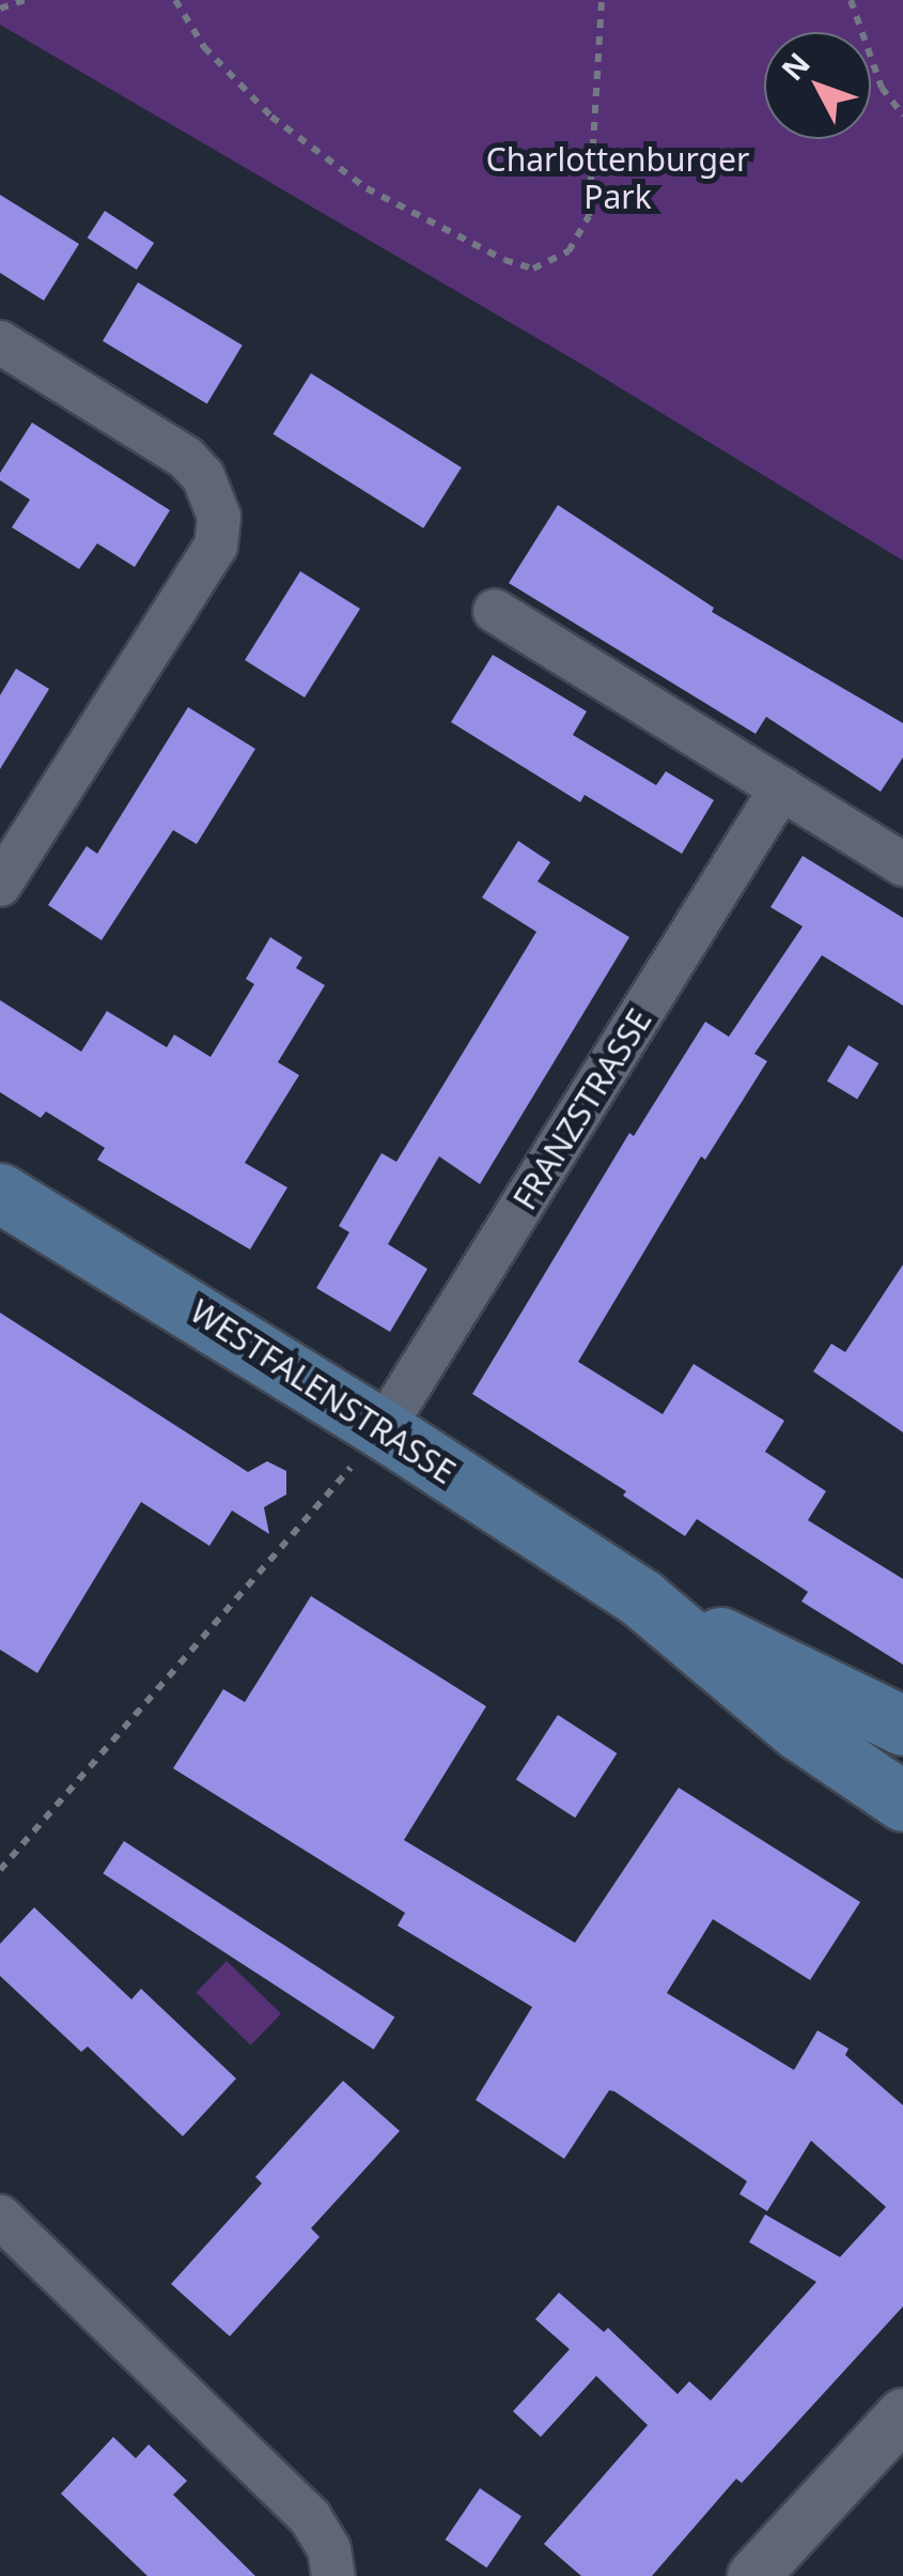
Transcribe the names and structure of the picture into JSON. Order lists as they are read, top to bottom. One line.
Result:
{"streets":{"main road":["WESTFALENSTRASSE"],"street":["FRANZSTRASSE"]},"crossings":[["FRANZSTRASSE","WESTFALENSTRASSE"]],"parks":["Charlottenburger Park"],"north":"top left"}
